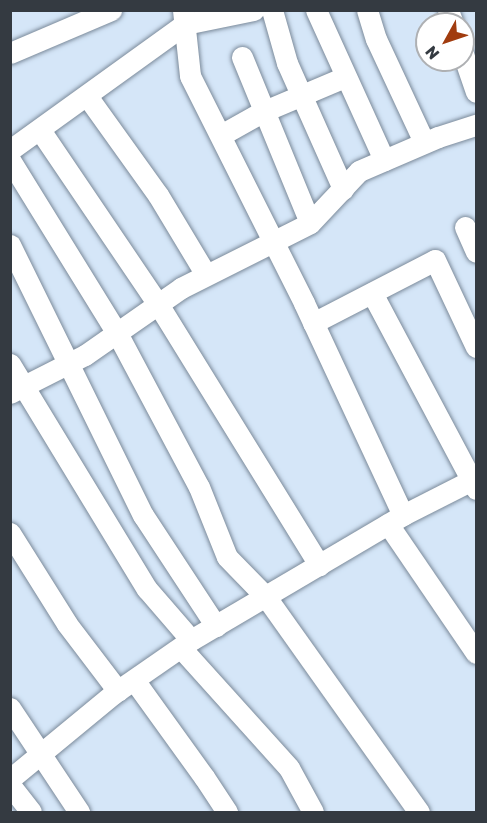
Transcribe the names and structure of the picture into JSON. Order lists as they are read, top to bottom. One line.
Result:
{"north":"bottom left"}
